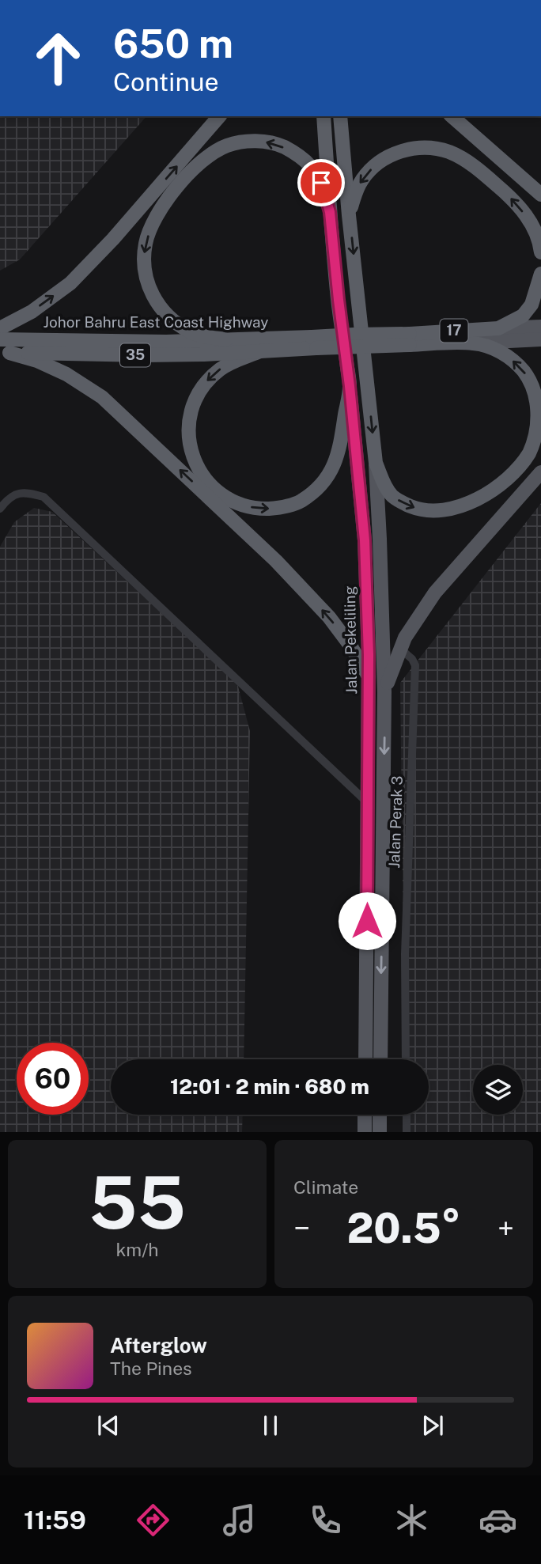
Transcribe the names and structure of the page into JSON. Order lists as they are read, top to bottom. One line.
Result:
{"streets":{"highway":["Johor Bahru East Coast Highway","17","35","Jalan Pekeliling"],"street":["Jalan Perak 3"]},"crossings":[["Johor Bahru East Coast Highway","17"]],"page":{"turn":["650 m","Continue"],"limit":"60","trip":"12:01 · 2 min · 680 m","tile":[["55","km/h"],"Climate"],"heat":["−","20.5°","+"],"song":["Afterglow","The Pines"],"tabs":"11:59"}}
